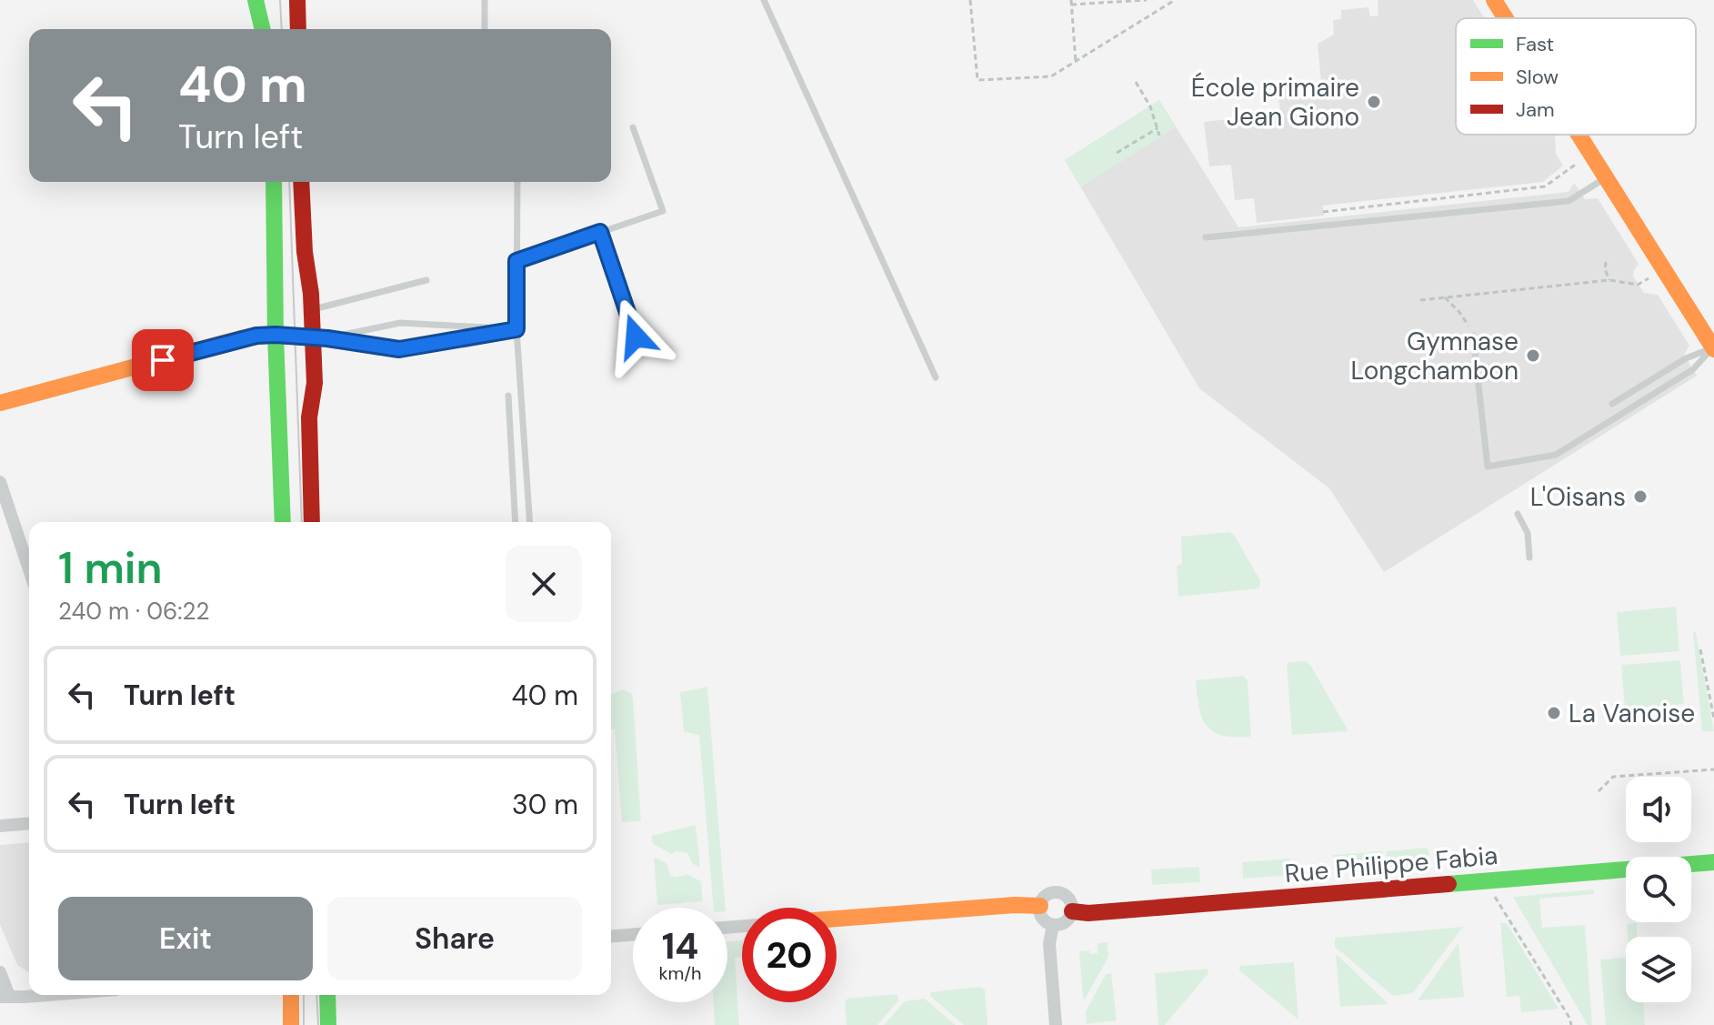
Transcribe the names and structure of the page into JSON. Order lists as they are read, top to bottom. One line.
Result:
{"streets":{"street":["Rue Philippe Fabia"]},"places":["École primaire Jean Giono","Gymnase Longchambon","L'Oisans","La Vanoise"],"legend":["Fast","Slow","Jam"],"page":{"turn":["40 m","Turn left"],"heading":["1 min","240 m · 06:22"],"list":[{"name":"Turn left","value":"40 m"},{"name":"Turn left","value":"30 m"}],"buttons":["Exit","Share"],"speed":"14 km/h","limit":"20"}}
